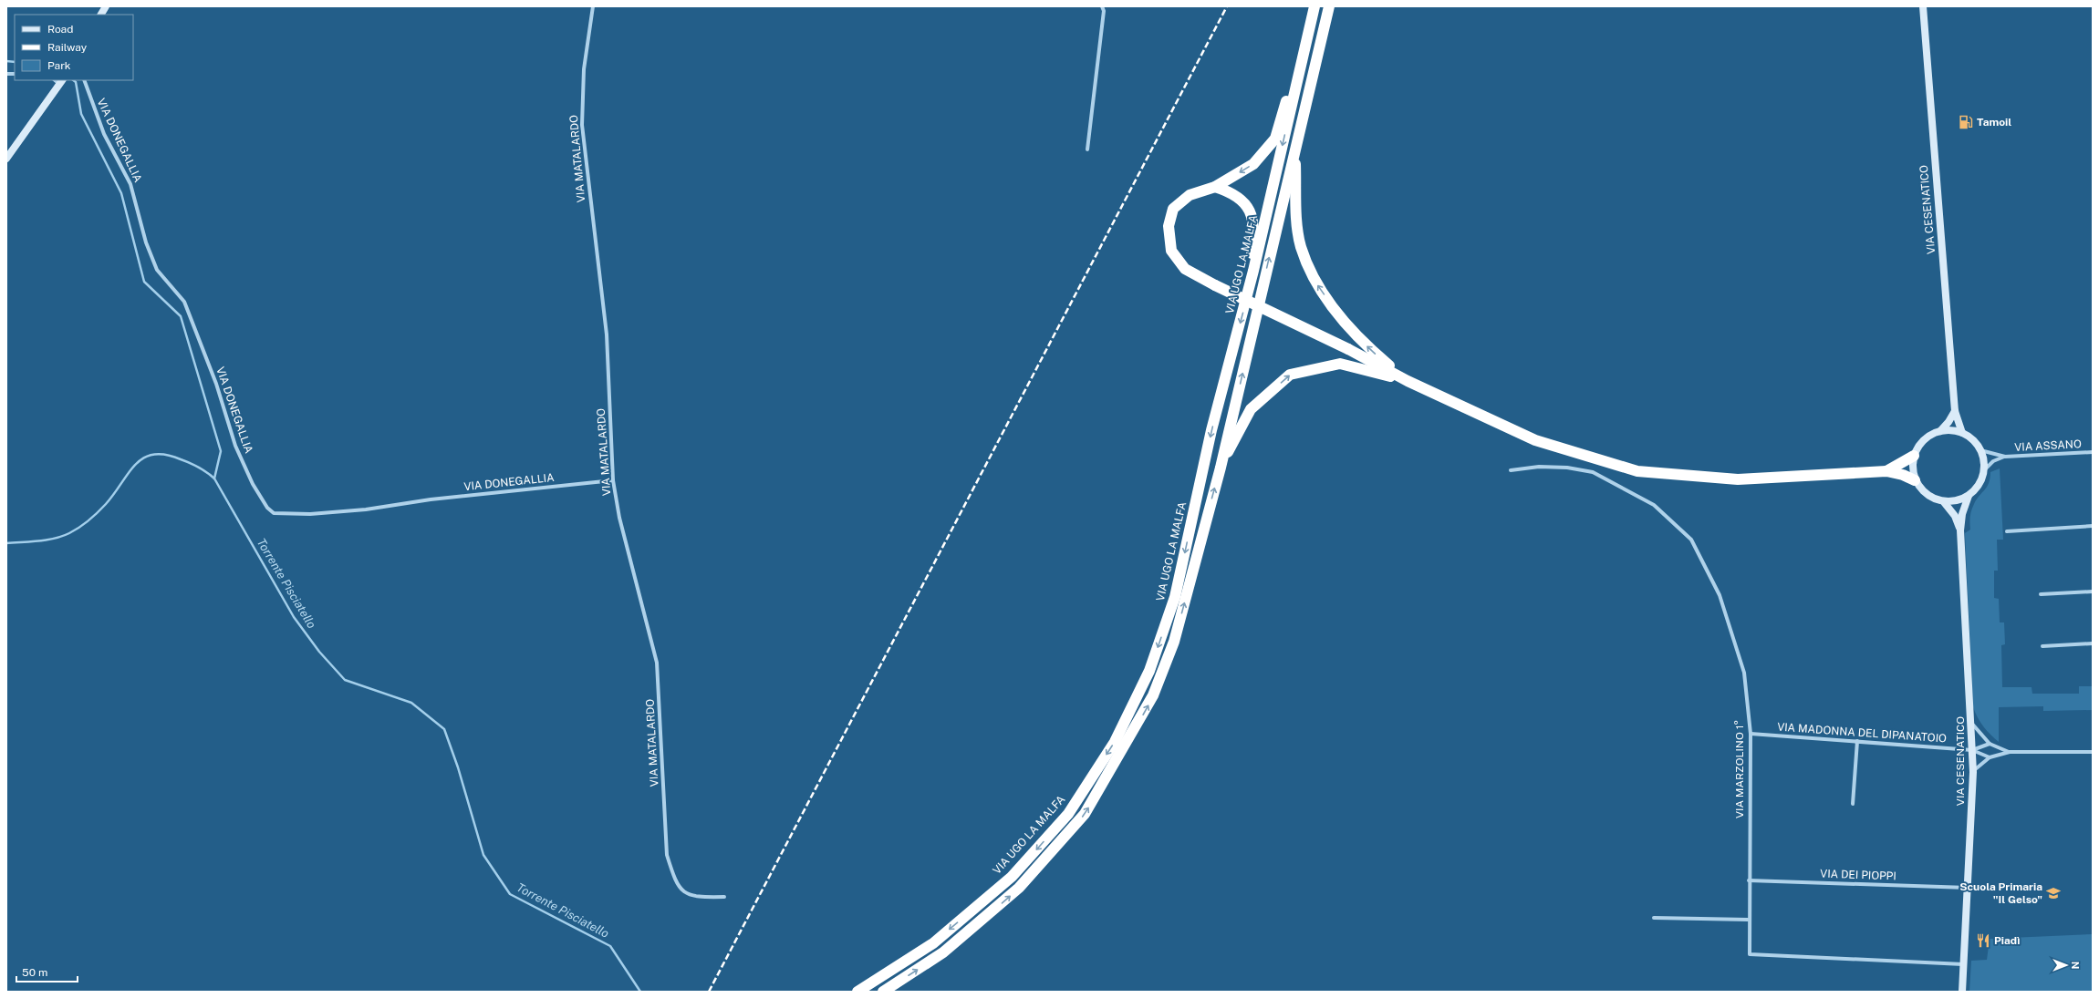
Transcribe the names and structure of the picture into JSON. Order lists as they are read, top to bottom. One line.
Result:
{"streets":{"highway":["VIA UGO LA MALFA"],"main road":["VIA CESENATICO"],"street":["VIA DONEGALLIA","VIA MATALARDO","VIA ASSANO","VIA MADONNA DEL DIPANATOIO","VIA MARZOLINO 1°","VIA DEI PIOPPI"]},"crossings":[["VIA DONEGALLIA","VIA MATALARDO"],["VIA CESENATICO","VIA ASSANO"],["VIA CESENATICO","VIA MADONNA DEL DIPANATOIO"],["VIA CESENATICO","VIA MARZOLINO 1°"],["VIA CESENATICO","VIA DEI PIOPPI"],["VIA MADONNA DEL DIPANATOIO","VIA MARZOLINO 1°"],["VIA MARZOLINO 1°","VIA DEI PIOPPI"]],"water":["Torrente Pisciatello"],"places":{"fuel station":["Tamoil"],"school or university":["Scuola Primaria \"Il Gelso\""],"restaurant":["Piadì"]},"legend":["Road","Railway","Park"],"scale_bar":"50 m","north":"right"}
